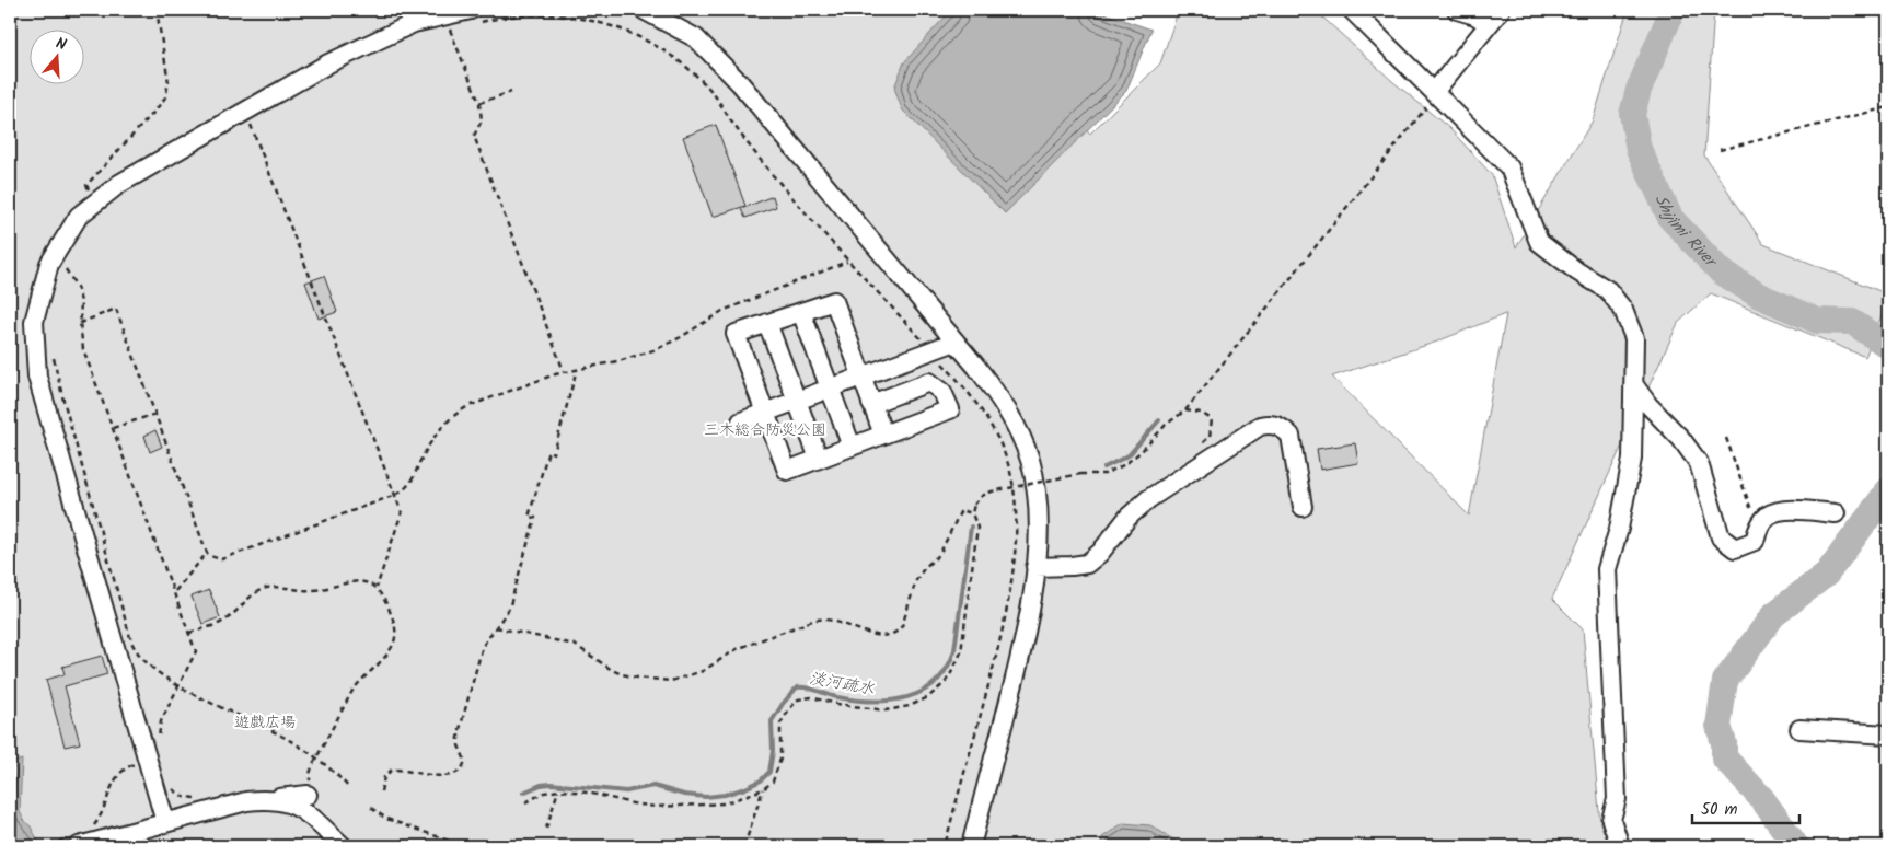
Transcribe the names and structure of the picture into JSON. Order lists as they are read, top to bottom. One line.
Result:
{"water":["Shijimi River","淡河疏水"],"parks":["三木総合防災公園","遊戯広場"],"scale_bar":"50 m","north":"top"}
